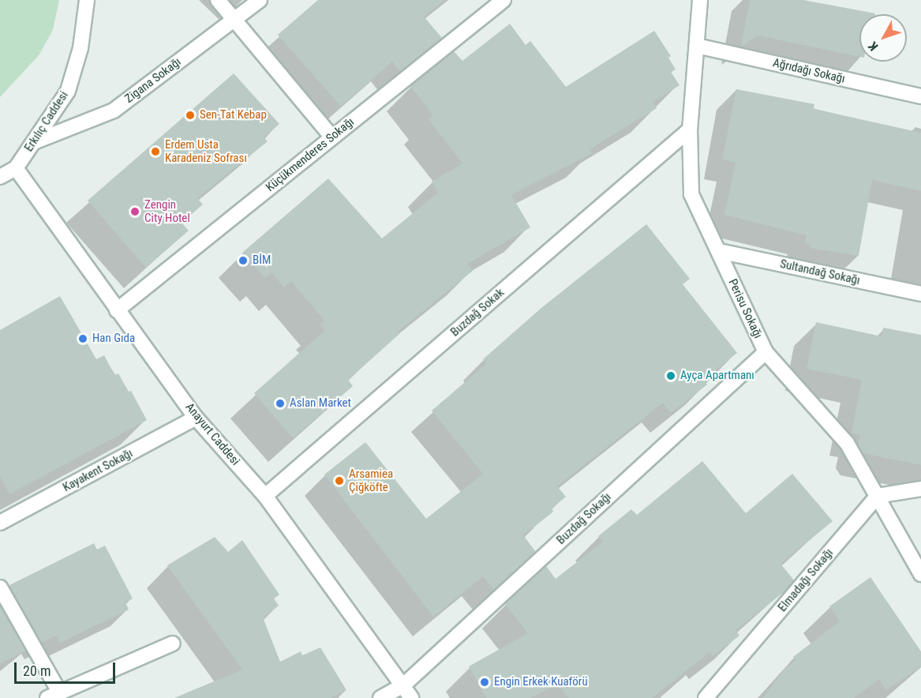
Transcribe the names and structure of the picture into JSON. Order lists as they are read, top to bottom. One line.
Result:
{"streets":{"street":["Ağrıdağı Sokağı","Zigana Sokağı","Erkılıç Caddesi","Küçükmenderes Sokağı","Sultandağ Sokağı","Perisu Sokağı","Buzdağ Sokak","Anayurt Caddesi","Kayakent Sokağı","Buzdağ Sokağı","Elmadağı Sokağı"]},"crossings":[["Ağrıdağı Sokağı","Perisu Sokağı"],["Zigana Sokağı","Erkılıç Caddesi"],["Erkılıç Caddesi","Anayurt Caddesi"],["Küçükmenderes Sokağı","Anayurt Caddesi"],["Sultandağ Sokağı","Perisu Sokağı"],["Perisu Sokağı","Buzdağ Sokak"],["Perisu Sokağı","Buzdağ Sokağı"],["Perisu Sokağı","Elmadağı Sokağı"],["Buzdağ Sokak","Anayurt Caddesi"],["Anayurt Caddesi","Kayakent Sokağı"],["Anayurt Caddesi","Buzdağ Sokağı"]],"places":["Sen-Tat Kebap","Erdem Usta Karadeniz Sofrası","Zengin City Hotel","BİM","Han Gıda","Ayça Apartmanı","Aslan Market","Arsamiea Çiğköfte","Engin Erkek Kuaförü"],"scale_bar":"20 m","north":"bottom left"}
